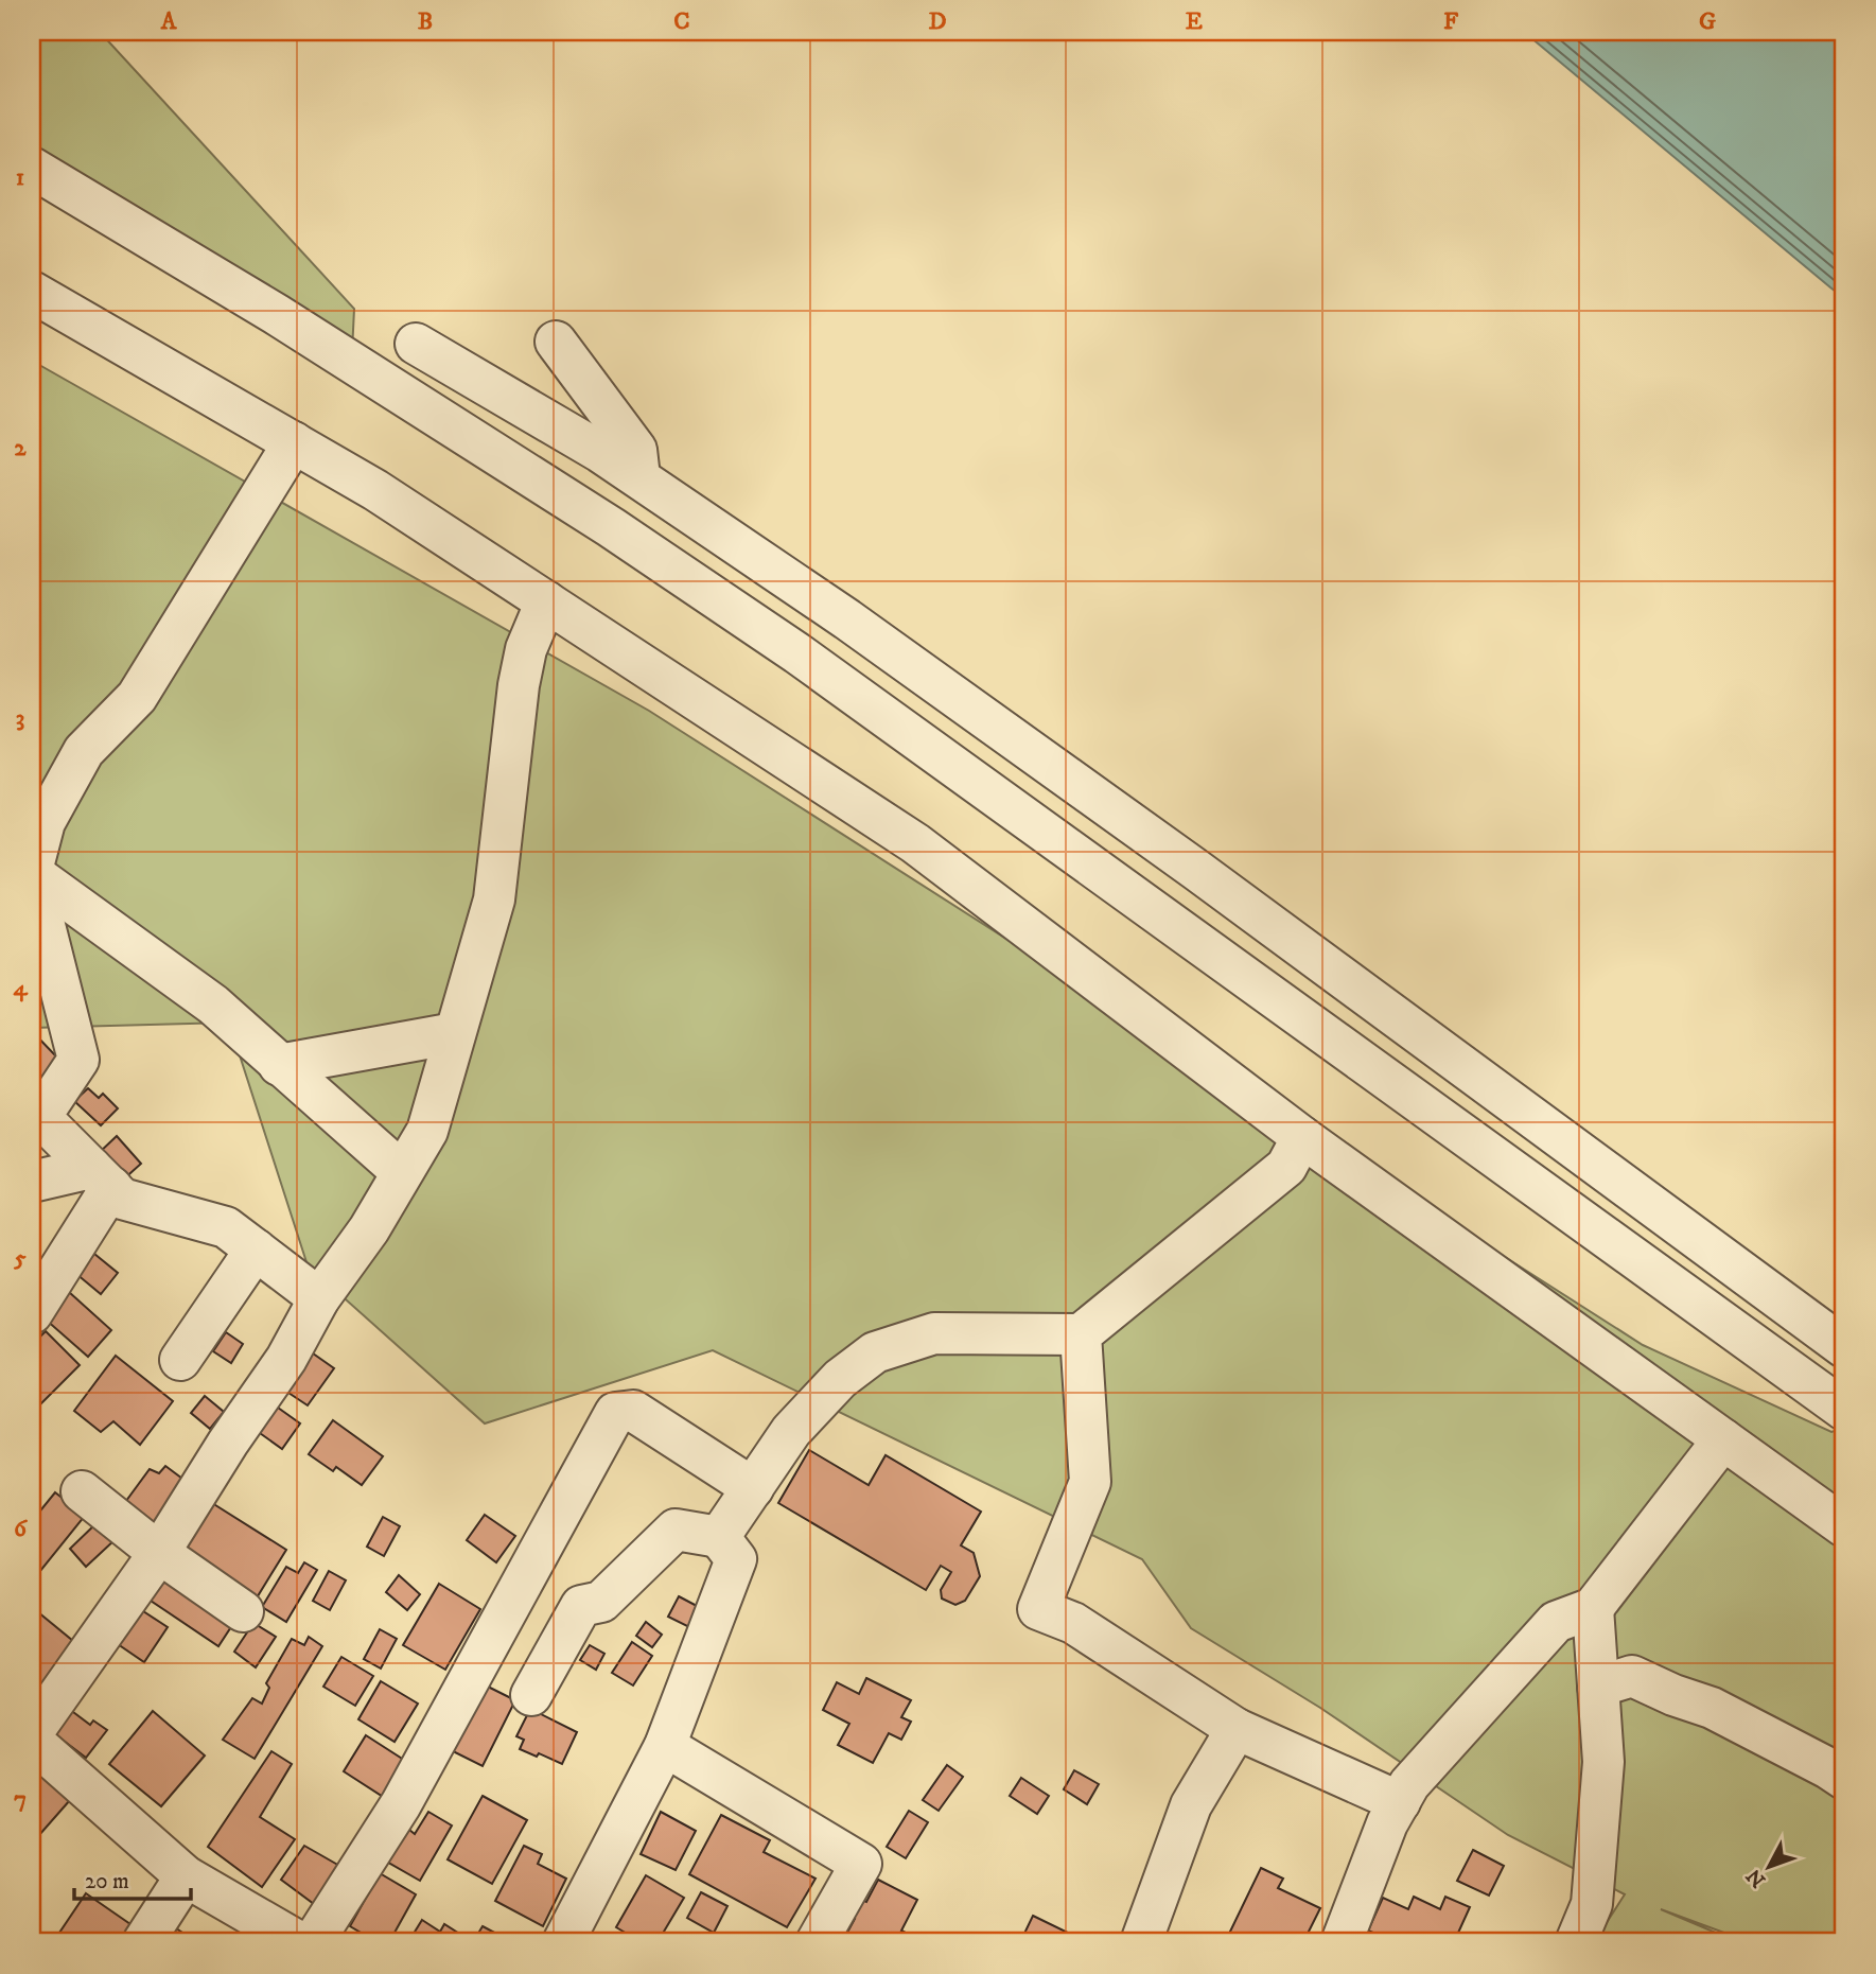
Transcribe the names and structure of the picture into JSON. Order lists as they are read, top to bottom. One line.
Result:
{"scale_bar":"20 m","north":"bottom left","grid":{"columns":["A","B","C","D","E","F","G"],"rows":["1","2","3","4","5","6","7"]}}
